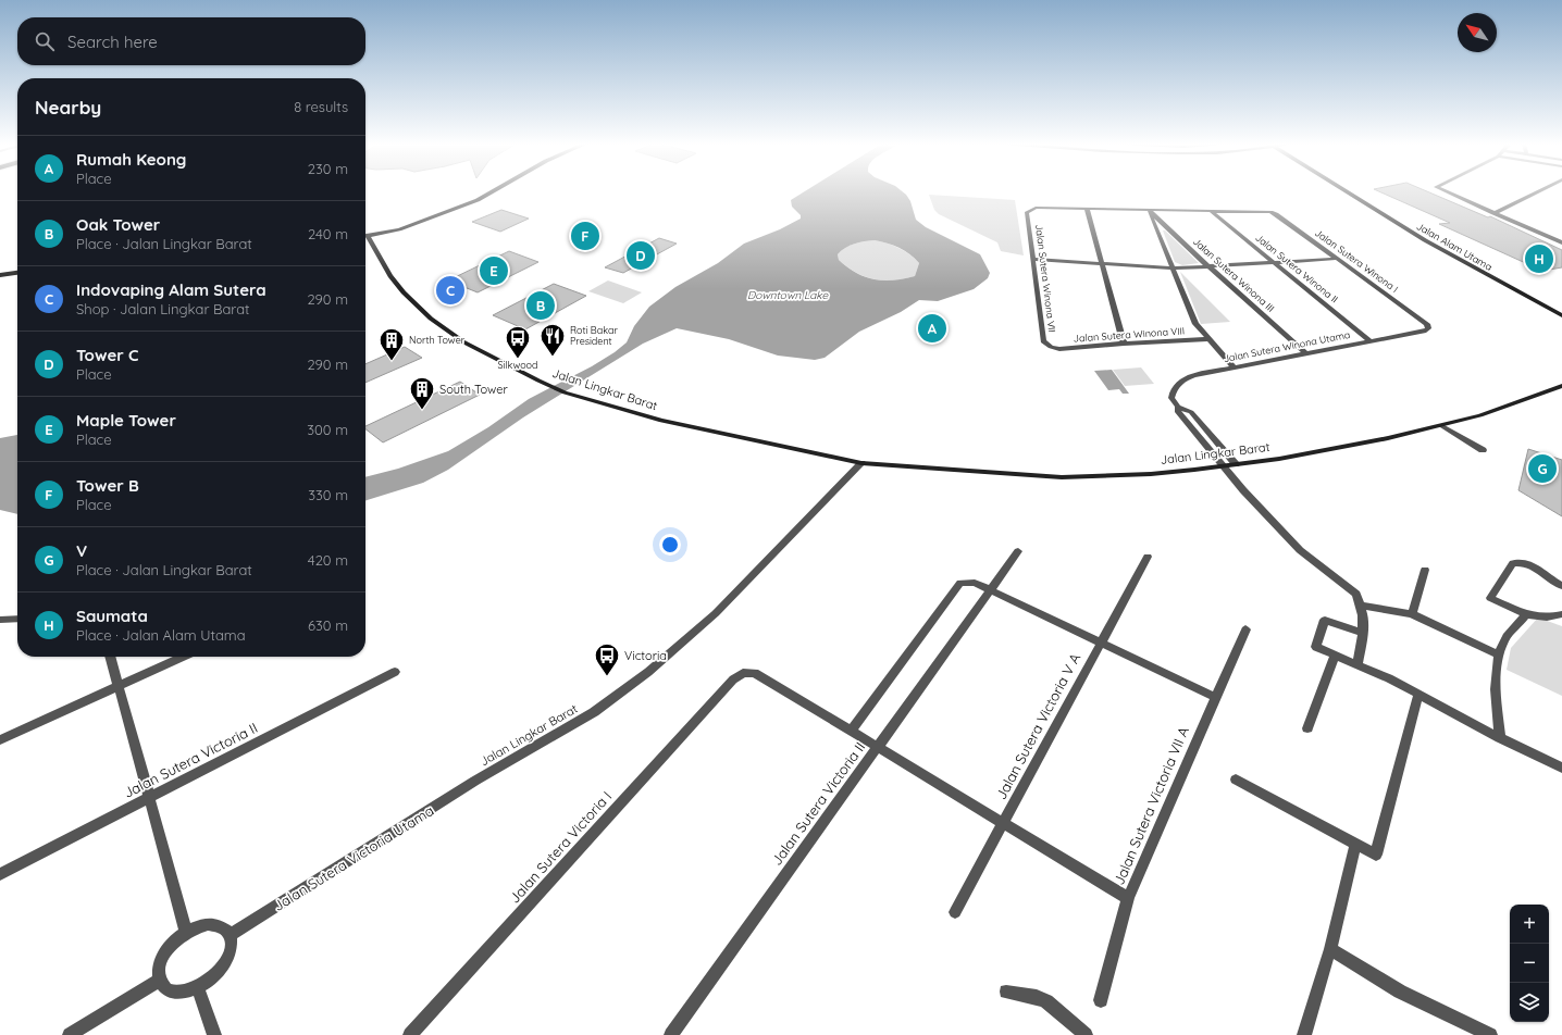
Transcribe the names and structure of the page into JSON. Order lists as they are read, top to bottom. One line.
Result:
{"streets":{"street":["Jalan Alam Utama","Jalan Sutera Winona I","Jalan Sutera Winona II","Jalan Sutera Winona III","Jalan Sutera Winona VII","Jalan Sutera Winona VIII","Jalan Sutera Winona Utama","Jalan Lingkar Barat","Jalan Sutera Victoria V A","Jalan Sutera Victoria II","Jalan Sutera Victoria VII A","Jalan Sutera Victoria I","Jalan Sutera Victoria Utama"]},"crossings":[["Jalan Sutera Winona I","Jalan Sutera Winona II"],["Jalan Sutera Winona I","Jalan Sutera Winona Utama"],["Jalan Sutera Winona II","Jalan Sutera Winona Utama"],["Jalan Sutera Winona III","Jalan Sutera Winona Utama"],["Jalan Sutera Winona VII","Jalan Sutera Winona VIII"],["Jalan Sutera Winona Utama","Jalan Lingkar Barat"],["Jalan Lingkar Barat","Jalan Sutera Victoria Utama"],["Jalan Sutera Victoria II","Jalan Sutera Victoria I"]],"water":["Downtown Lake"],"places":{"restaurant":["Roti Bakar President"],"bus stop":["Silkwood","Victoria"],"building":["North Tower","South Tower"]},"north":"top left","page":{"search":"Search here","heading":["Nearby","8 results"],"list":[{"mark":"A","name":"Rumah Keong","note":"Place","value":"230 m"},{"mark":"B","name":"Oak Tower","note":"Place · Jalan Lingkar Barat","value":"240 m"},{"mark":"C","name":"Indovaping Alam Sutera","note":"Shop · Jalan Lingkar Barat","value":"290 m"},{"mark":"D","name":"Tower C","note":"Place","value":"290 m"},{"mark":"E","name":"Maple Tower","note":"Place","value":"300 m"},{"mark":"F","name":"Tower B","note":"Place","value":"330 m"},{"mark":"G","name":"V","note":"Place · Jalan Lingkar Barat","value":"420 m"},{"mark":"H","name":"Saumata","note":"Place · Jalan Alam Utama","value":"630 m"}],"pins":["F","D","H","E","C","B","A","G"],"map_buttons":["+","−"]}}
